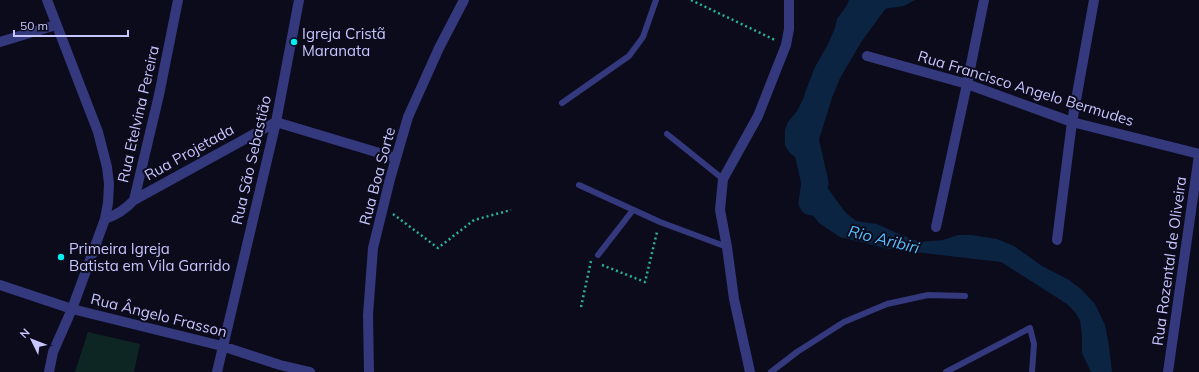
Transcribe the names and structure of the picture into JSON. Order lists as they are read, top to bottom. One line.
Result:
{"streets":{"street":["Rua Francisco Angelo Bermudes","Rua Etelvina Pereira","Rua Projetada","Rua São Sebastião","Rua Boa Sorte","Rua Rozental de Oliveira","Rua Ângelo Frasson"]},"crossings":[["Rua Francisco Angelo Bermudes","Rua Rozental de Oliveira"],["Rua Etelvina Pereira","Rua Projetada"],["Rua Projetada","Rua São Sebastião"],["Rua São Sebastião","Rua Ângelo Frasson"]],"water":["Rio Aribiri"],"places":["Igreja Cristã Maranata","Primeira Igreja Batista em Vila Garrido"],"scale_bar":"50 m","north":"top left"}
